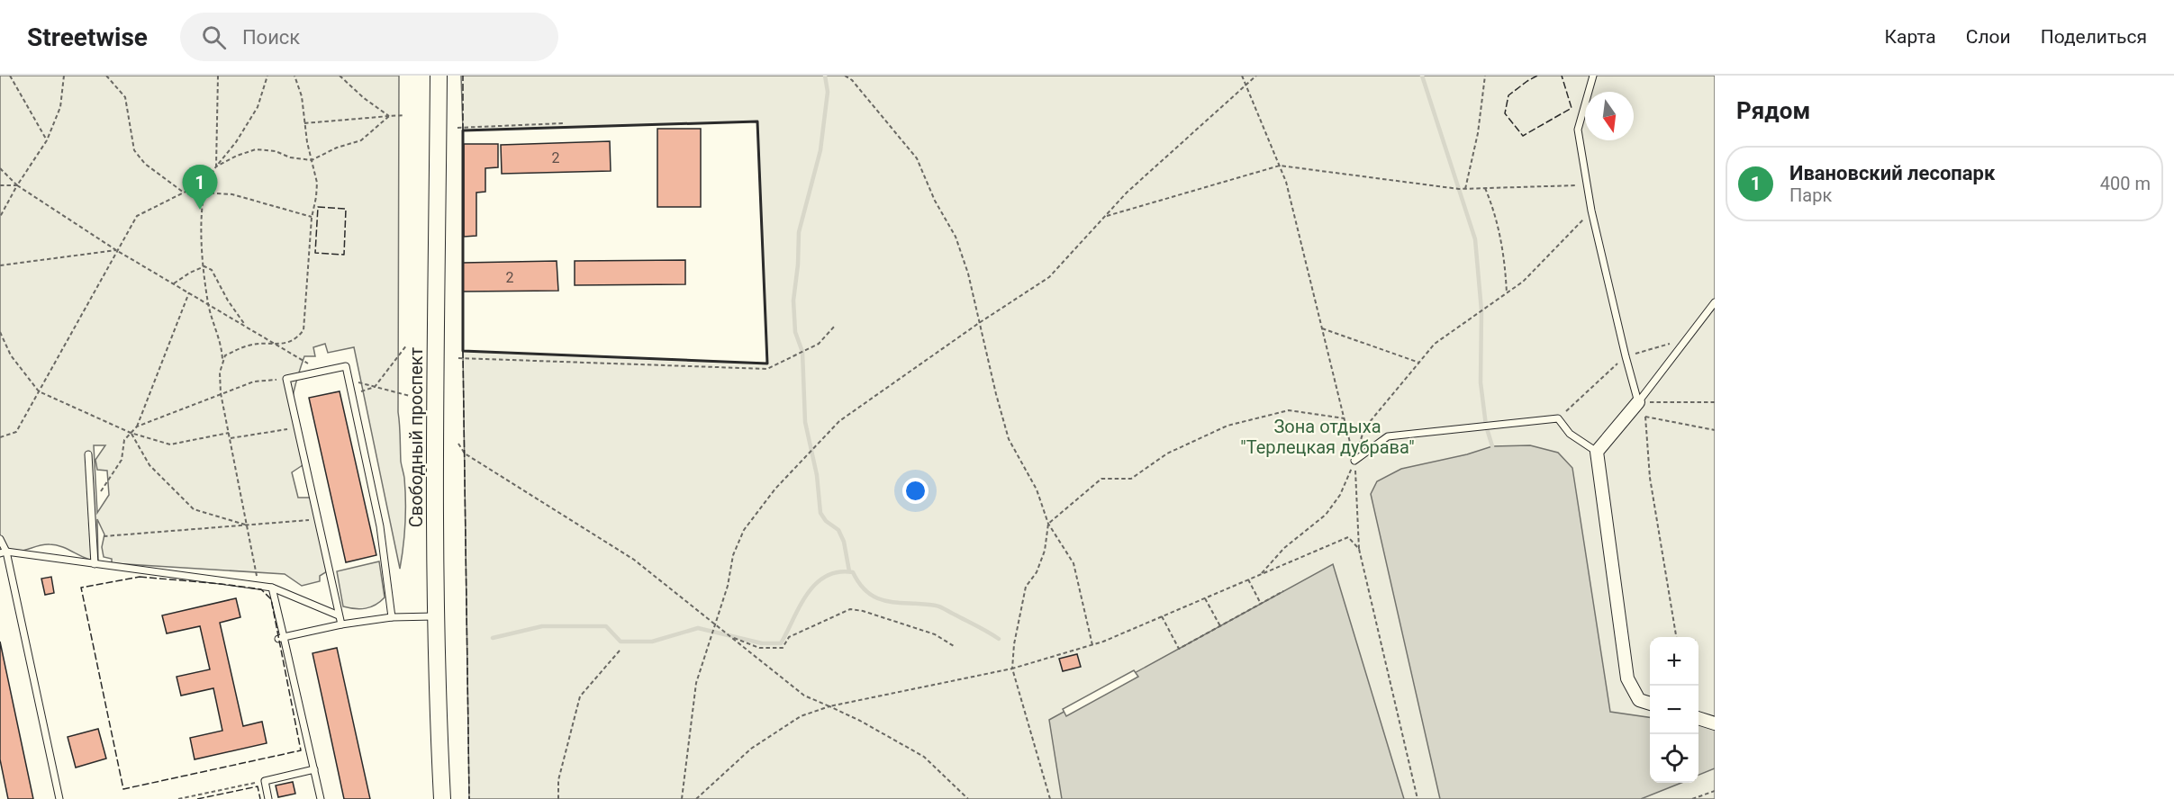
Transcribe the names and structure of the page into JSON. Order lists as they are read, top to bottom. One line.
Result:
{"streets":{"main road":["Свободный проспект"]},"parks":["Зона отдыха \"Терлецкая дубрава\""],"house_numbers":["2","2"],"north":"bottom","page":{"header":"Streetwise","search":"Поиск","nav":["Карта","Слои","Поделиться"],"heading":"Рядом","list":[{"mark":"1","name":"Ивановский лесопарк","note":"Парк","value":"400 m"}],"pins":"1","map_buttons":["+","−"]}}
